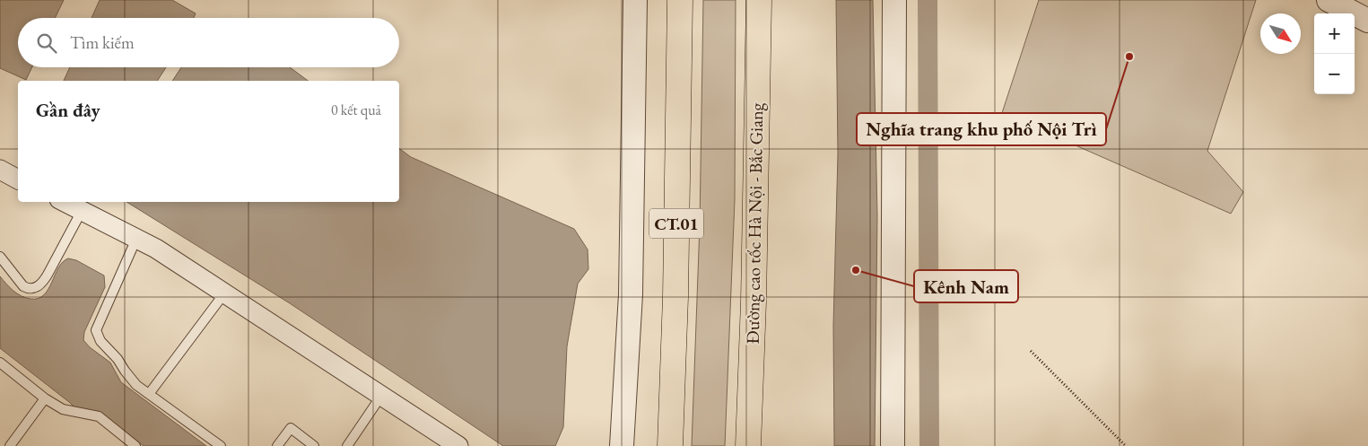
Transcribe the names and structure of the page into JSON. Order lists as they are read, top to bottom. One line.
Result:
{"streets":{"highway":["CT.01","Đường cao tốc Hà Nội - Bắc Giang"]},"places":["Nghĩa trang khu phố Nội Trì","Kênh Nam"],"north":"bottom right","page":{"map_buttons":["+","−"],"search":"Tìm kiếm","heading":["Gần đây","0 kết quả"]}}
